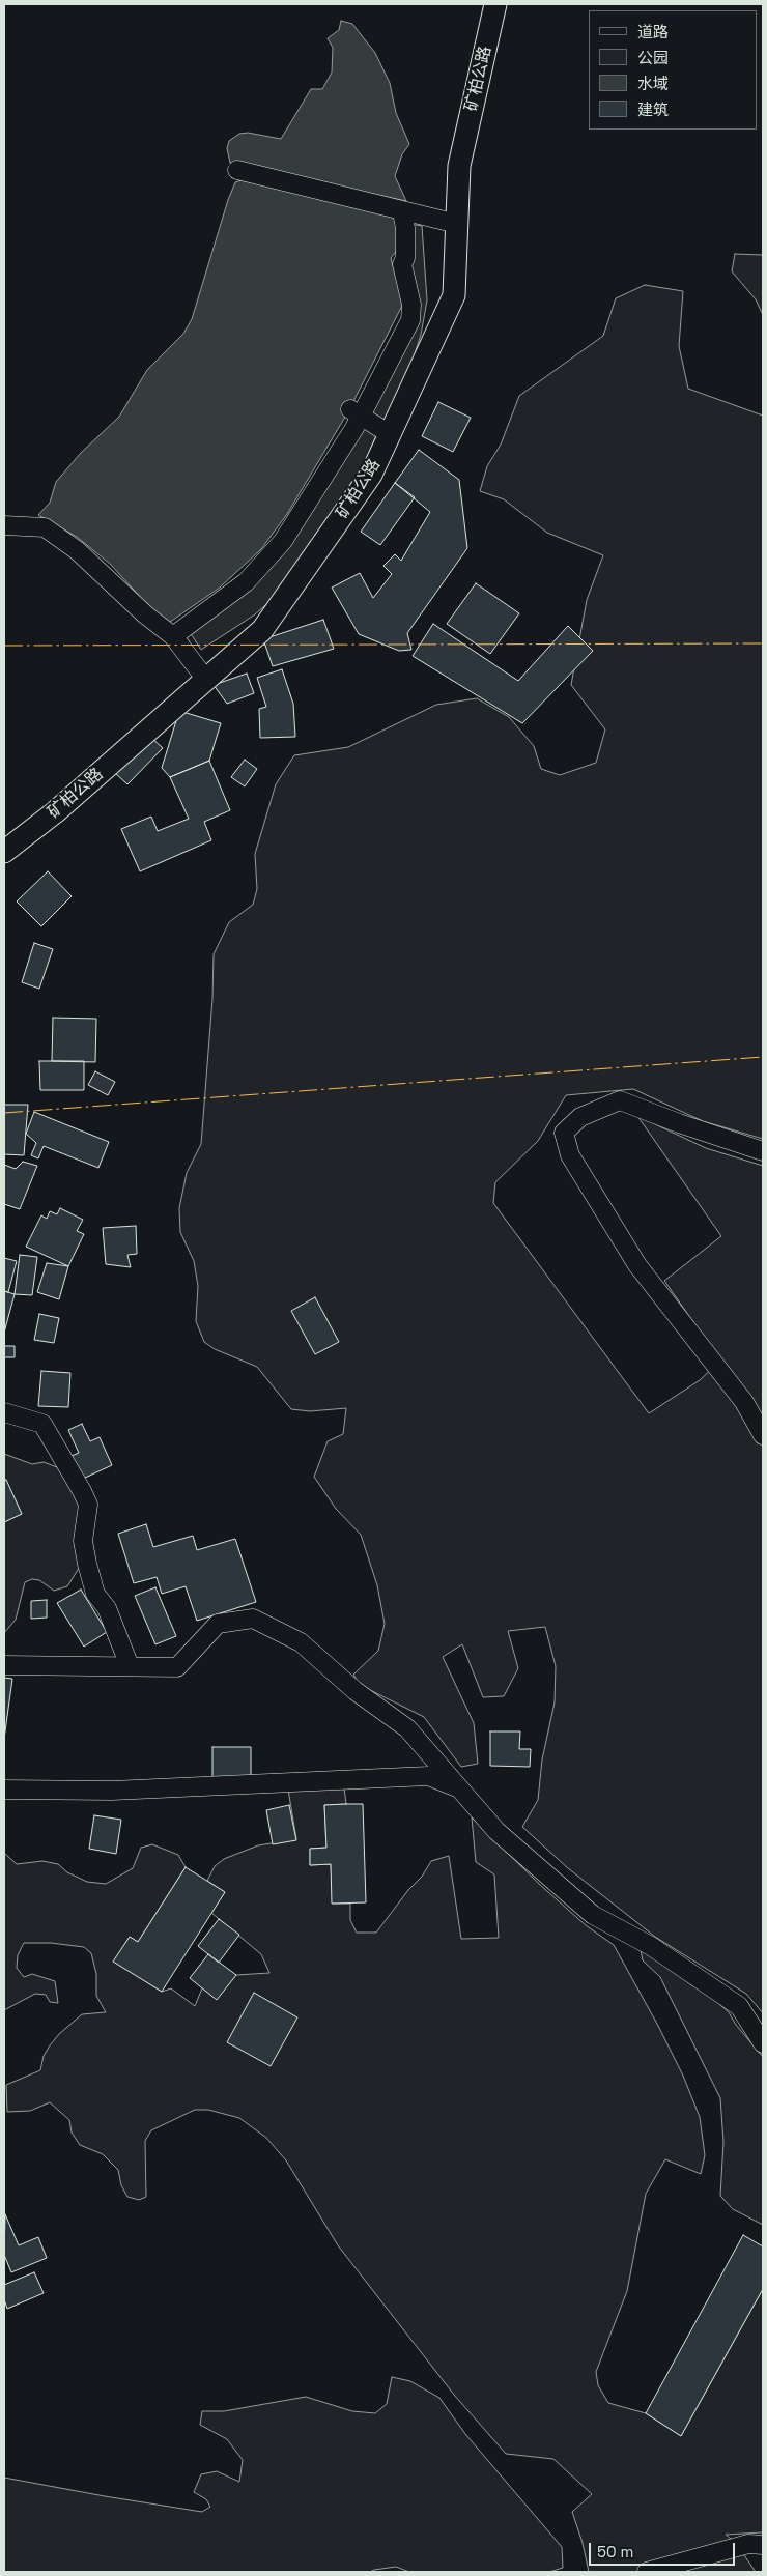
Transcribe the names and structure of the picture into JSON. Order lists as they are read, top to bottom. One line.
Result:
{"streets":{"street":["矿柏公路"]},"legend":["道路","公园","水域","建筑"],"scale_bar":"50 m"}
